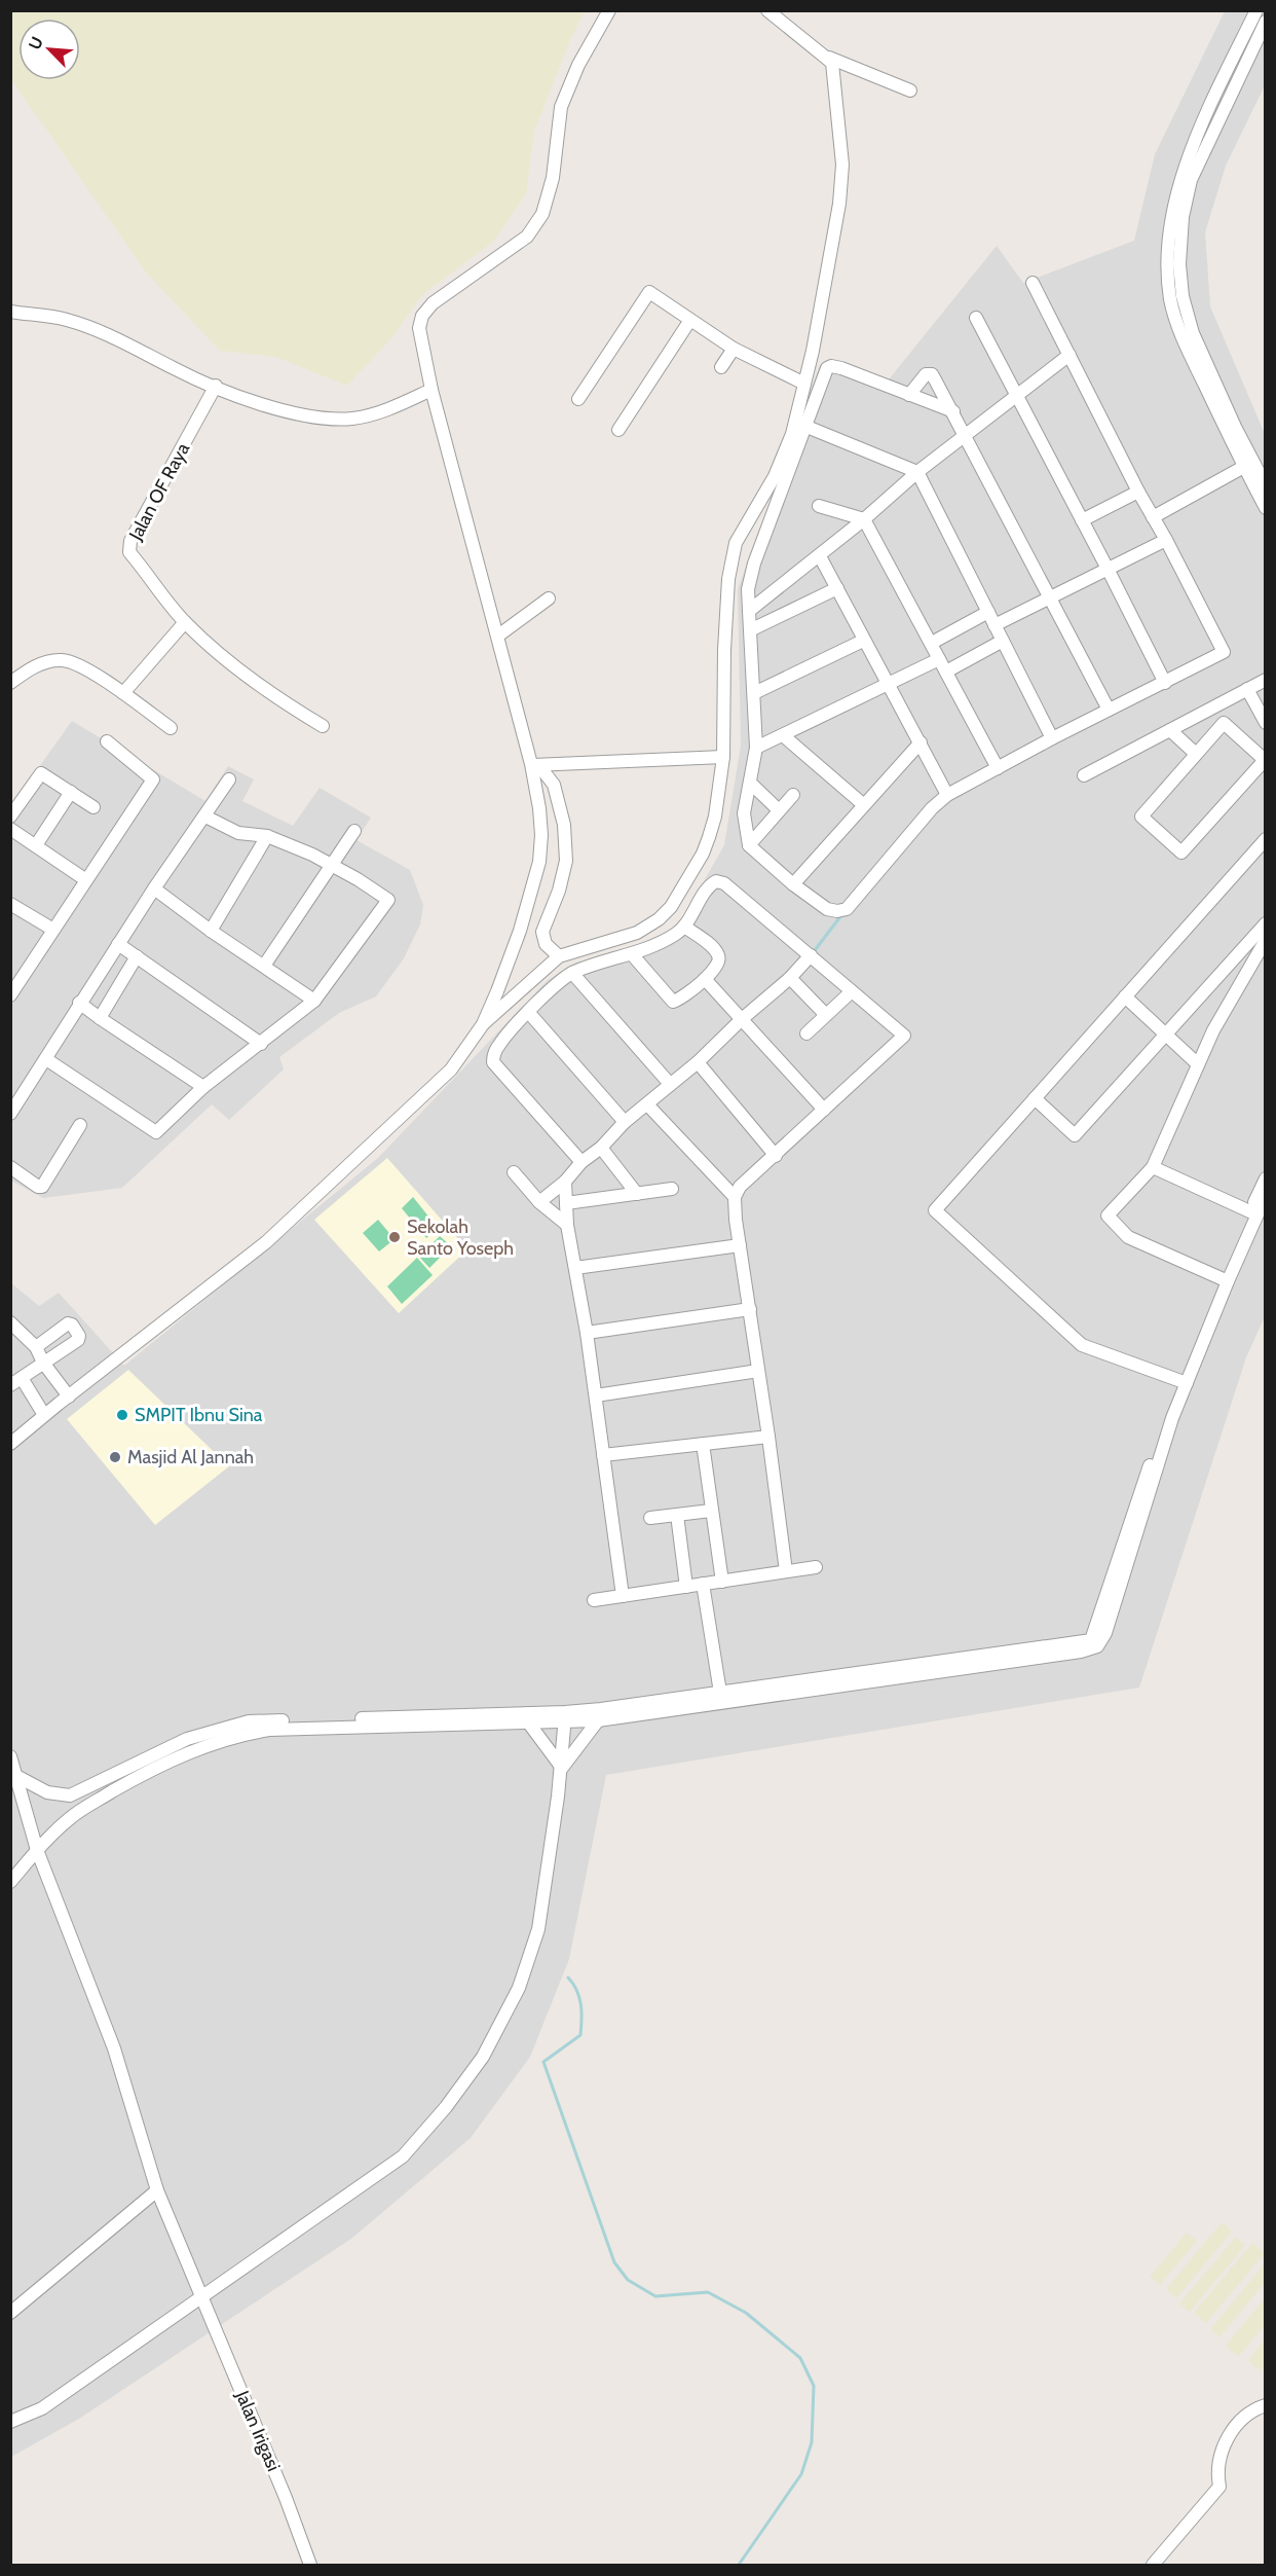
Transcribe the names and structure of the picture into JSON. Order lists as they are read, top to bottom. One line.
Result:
{"streets":{"street":["Jalan OF Raya","Jalan Irigasi"]},"places":["Sekolah Santo Yoseph","SMPIT Ibnu Sina","Masjid Al Jannah"],"north":"top left"}
